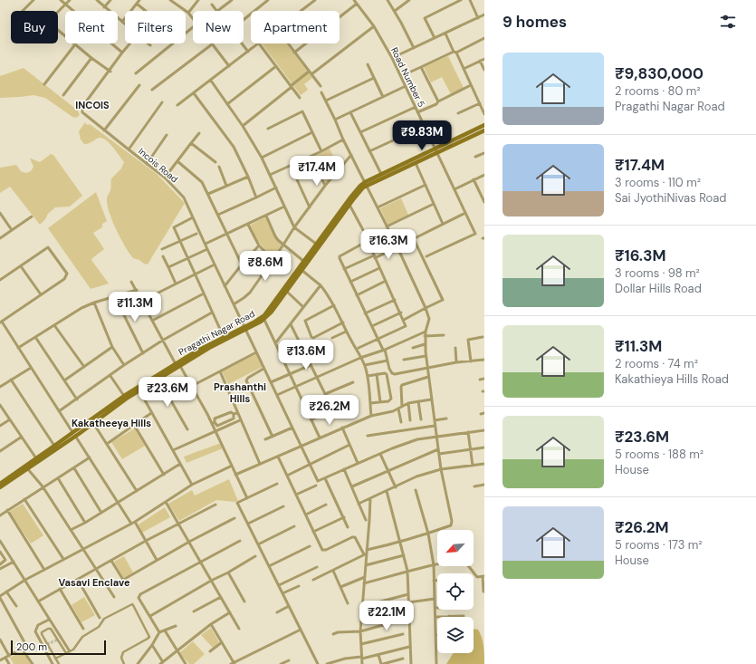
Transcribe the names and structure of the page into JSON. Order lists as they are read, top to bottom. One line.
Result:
{"streets":{"main road":["Pragathi Nagar Road"],"street":["Road Number 5","Incois Road"]},"crossings":[["Road Number 5","Pragathi Nagar Road"],["Incois Road","Pragathi Nagar Road"]],"districts":["INCOIS","Prashanthi Hills","Kakatheeya Hills","Vasavi Enclave"],"scale_bar":"200 m","north":"bottom left","page":{"heading":"9 homes","chip":["Buy","Rent","Filters","New","Apartment"],"list":[{"name":"₹9,830,000","note":"2 rooms · 80 m² · Pragathi Nagar Road"},{"name":"₹17.4M","note":"3 rooms · 110 m² · Sai JyothiNivas Road"},{"name":"₹16.3M","note":"3 rooms · 98 m² · Dollar Hills Road"},{"name":"₹11.3M","note":"2 rooms · 74 m² · Kakathieya Hills Road"},{"name":"₹23.6M","note":"5 rooms · 188 m² · House"},{"name":"₹26.2M","note":"5 rooms · 173 m² · House"}],"price":["₹9.83M","₹17.4M","₹16.3M","₹8.6M","₹11.3M","₹13.6M","₹23.6M","₹26.2M","₹22.1M"],"scale":"200 m"}}
